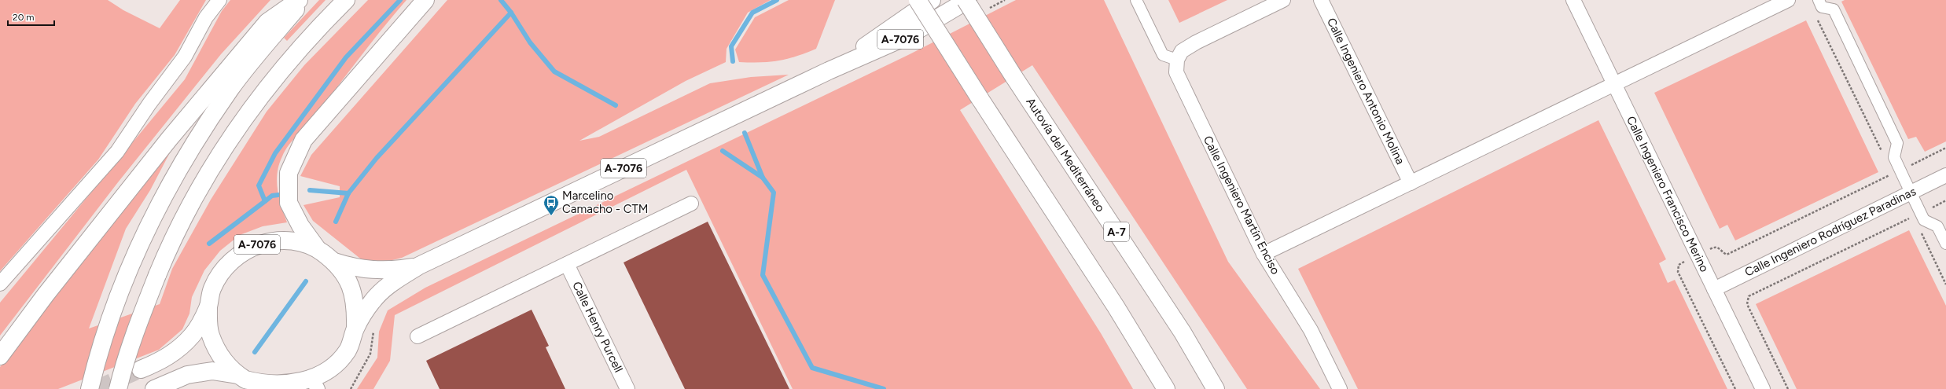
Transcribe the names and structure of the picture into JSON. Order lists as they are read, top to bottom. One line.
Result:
{"streets":{"main road":["A-7076","Autovía del Mediterráneo","A-7"],"street":["Calle Ingeniero Antonio Molina","Calle Ingeniero Francisco Merino","Calle Ingeniero Martín Enciso","Calle Ingeniero Rodríguez Paradinas","Calle Henry Purcell"]},"crossings":[["Calle Ingeniero Francisco Merino","Calle Ingeniero Rodríguez Paradinas"]],"places":{"bus stop":["Marcelino Camacho - CTM"]},"scale_bar":"20 m"}
